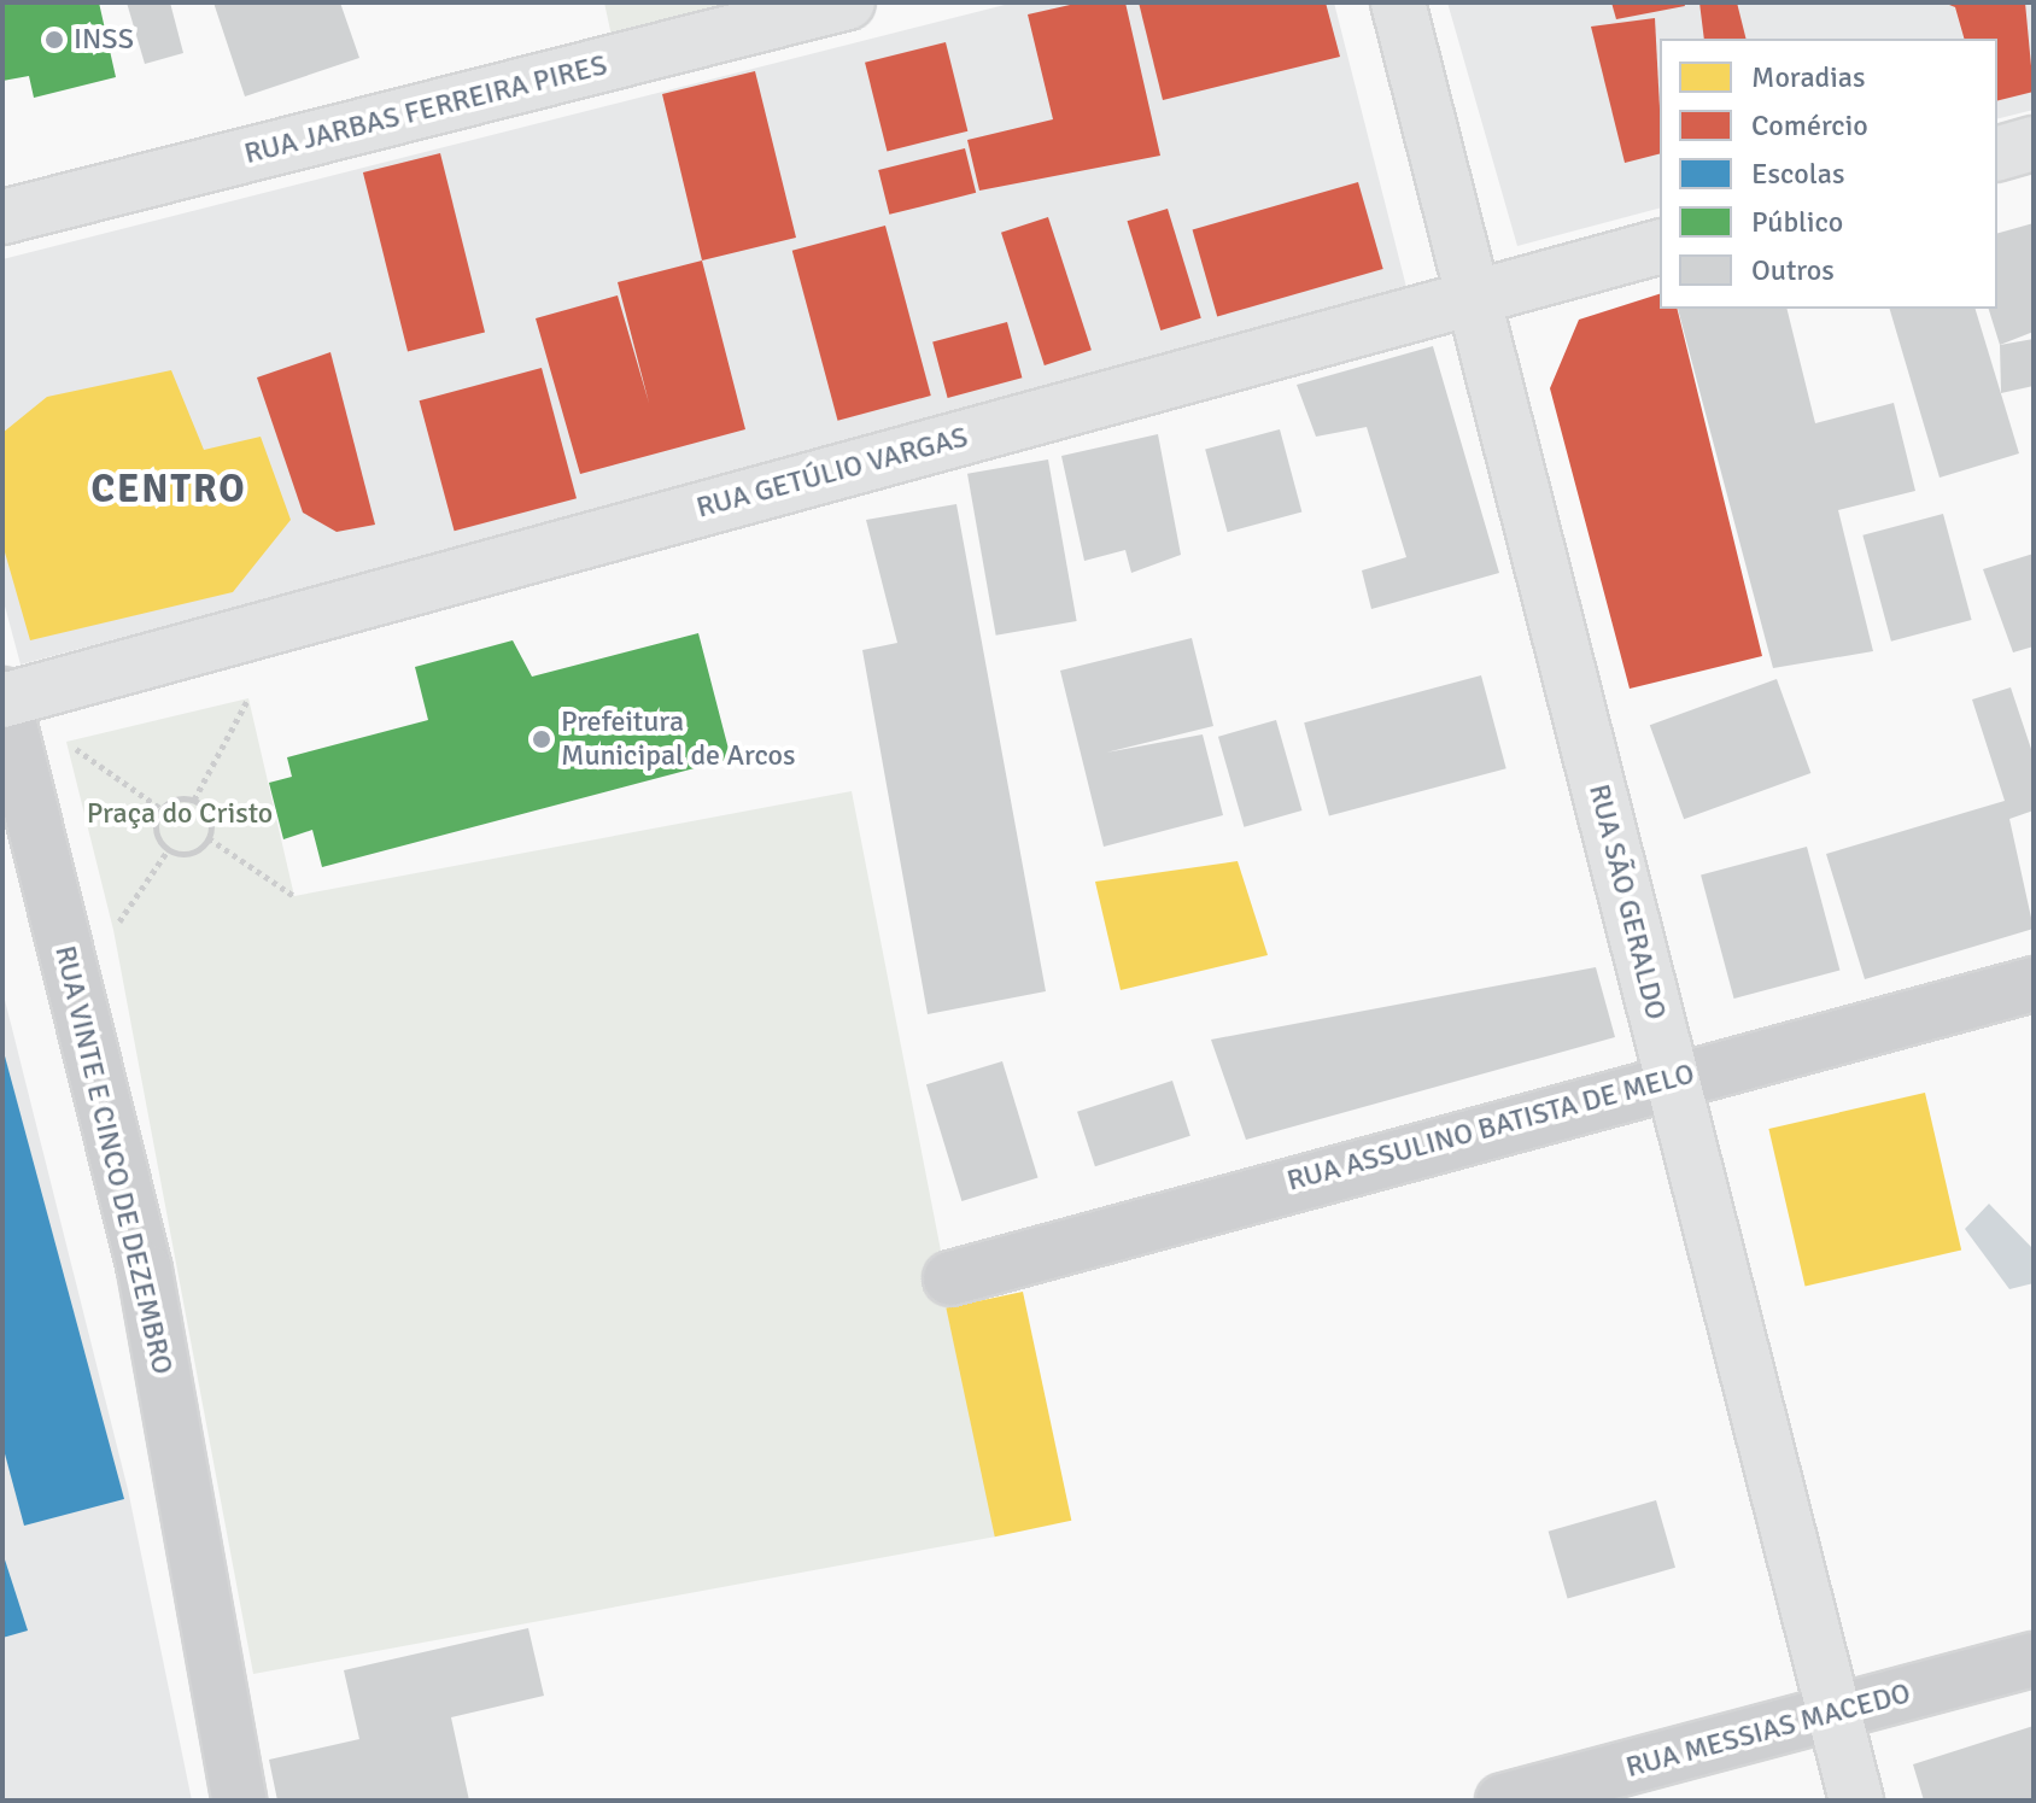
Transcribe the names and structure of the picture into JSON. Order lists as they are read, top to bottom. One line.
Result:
{"streets":{"main road":["RUA JARBAS FERREIRA PIRES","RUA GETÚLIO VARGAS","RUA SÃO GERALDO"],"street":["RUA ASSULINO BATISTA DE MELO","RUA VINTE E CINCO DE DEZEMBRO","RUA MESSIAS MACEDO"]},"crossings":[["RUA GETÚLIO VARGAS","RUA SÃO GERALDO"],["RUA GETÚLIO VARGAS","RUA VINTE E CINCO DE DEZEMBRO"],["RUA SÃO GERALDO","RUA ASSULINO BATISTA DE MELO"],["RUA SÃO GERALDO","RUA MESSIAS MACEDO"]],"districts":["CENTRO"],"parks":["Praça do Cristo"],"places":["INSS","Prefeitura Municipal de Arcos"],"legend":["Moradias","Comércio","Escolas","Público","Outros"]}
